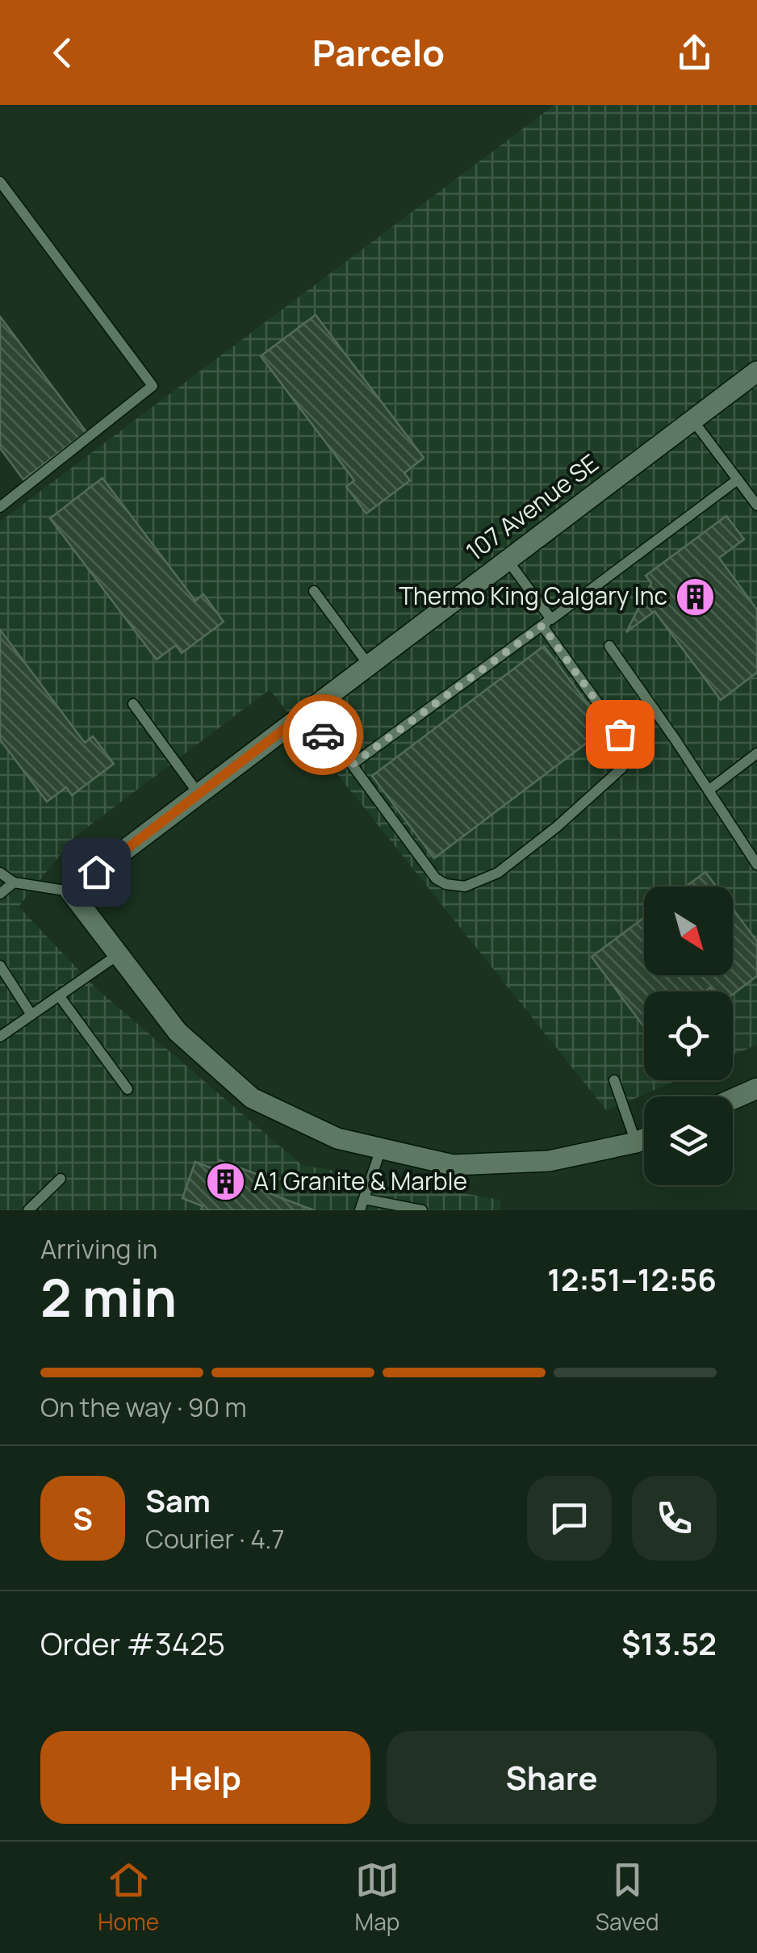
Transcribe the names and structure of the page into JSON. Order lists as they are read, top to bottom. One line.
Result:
{"streets":{"street":["107 Avenue SE"]},"places":{"building":["Thermo King Calgary Inc","A1 Granite & Marble"]},"north":"bottom right","page":{"header":"Parcelo","heading":["2 min","Arriving in","12:51–12:56"],"panel":["Sam","Courier · 4.7","Order #3425","$13.52"],"bar":"On the way · 90 m","round":"S","buttons":["Help","Share"],"tabs":["Home","Map","Saved"]}}
